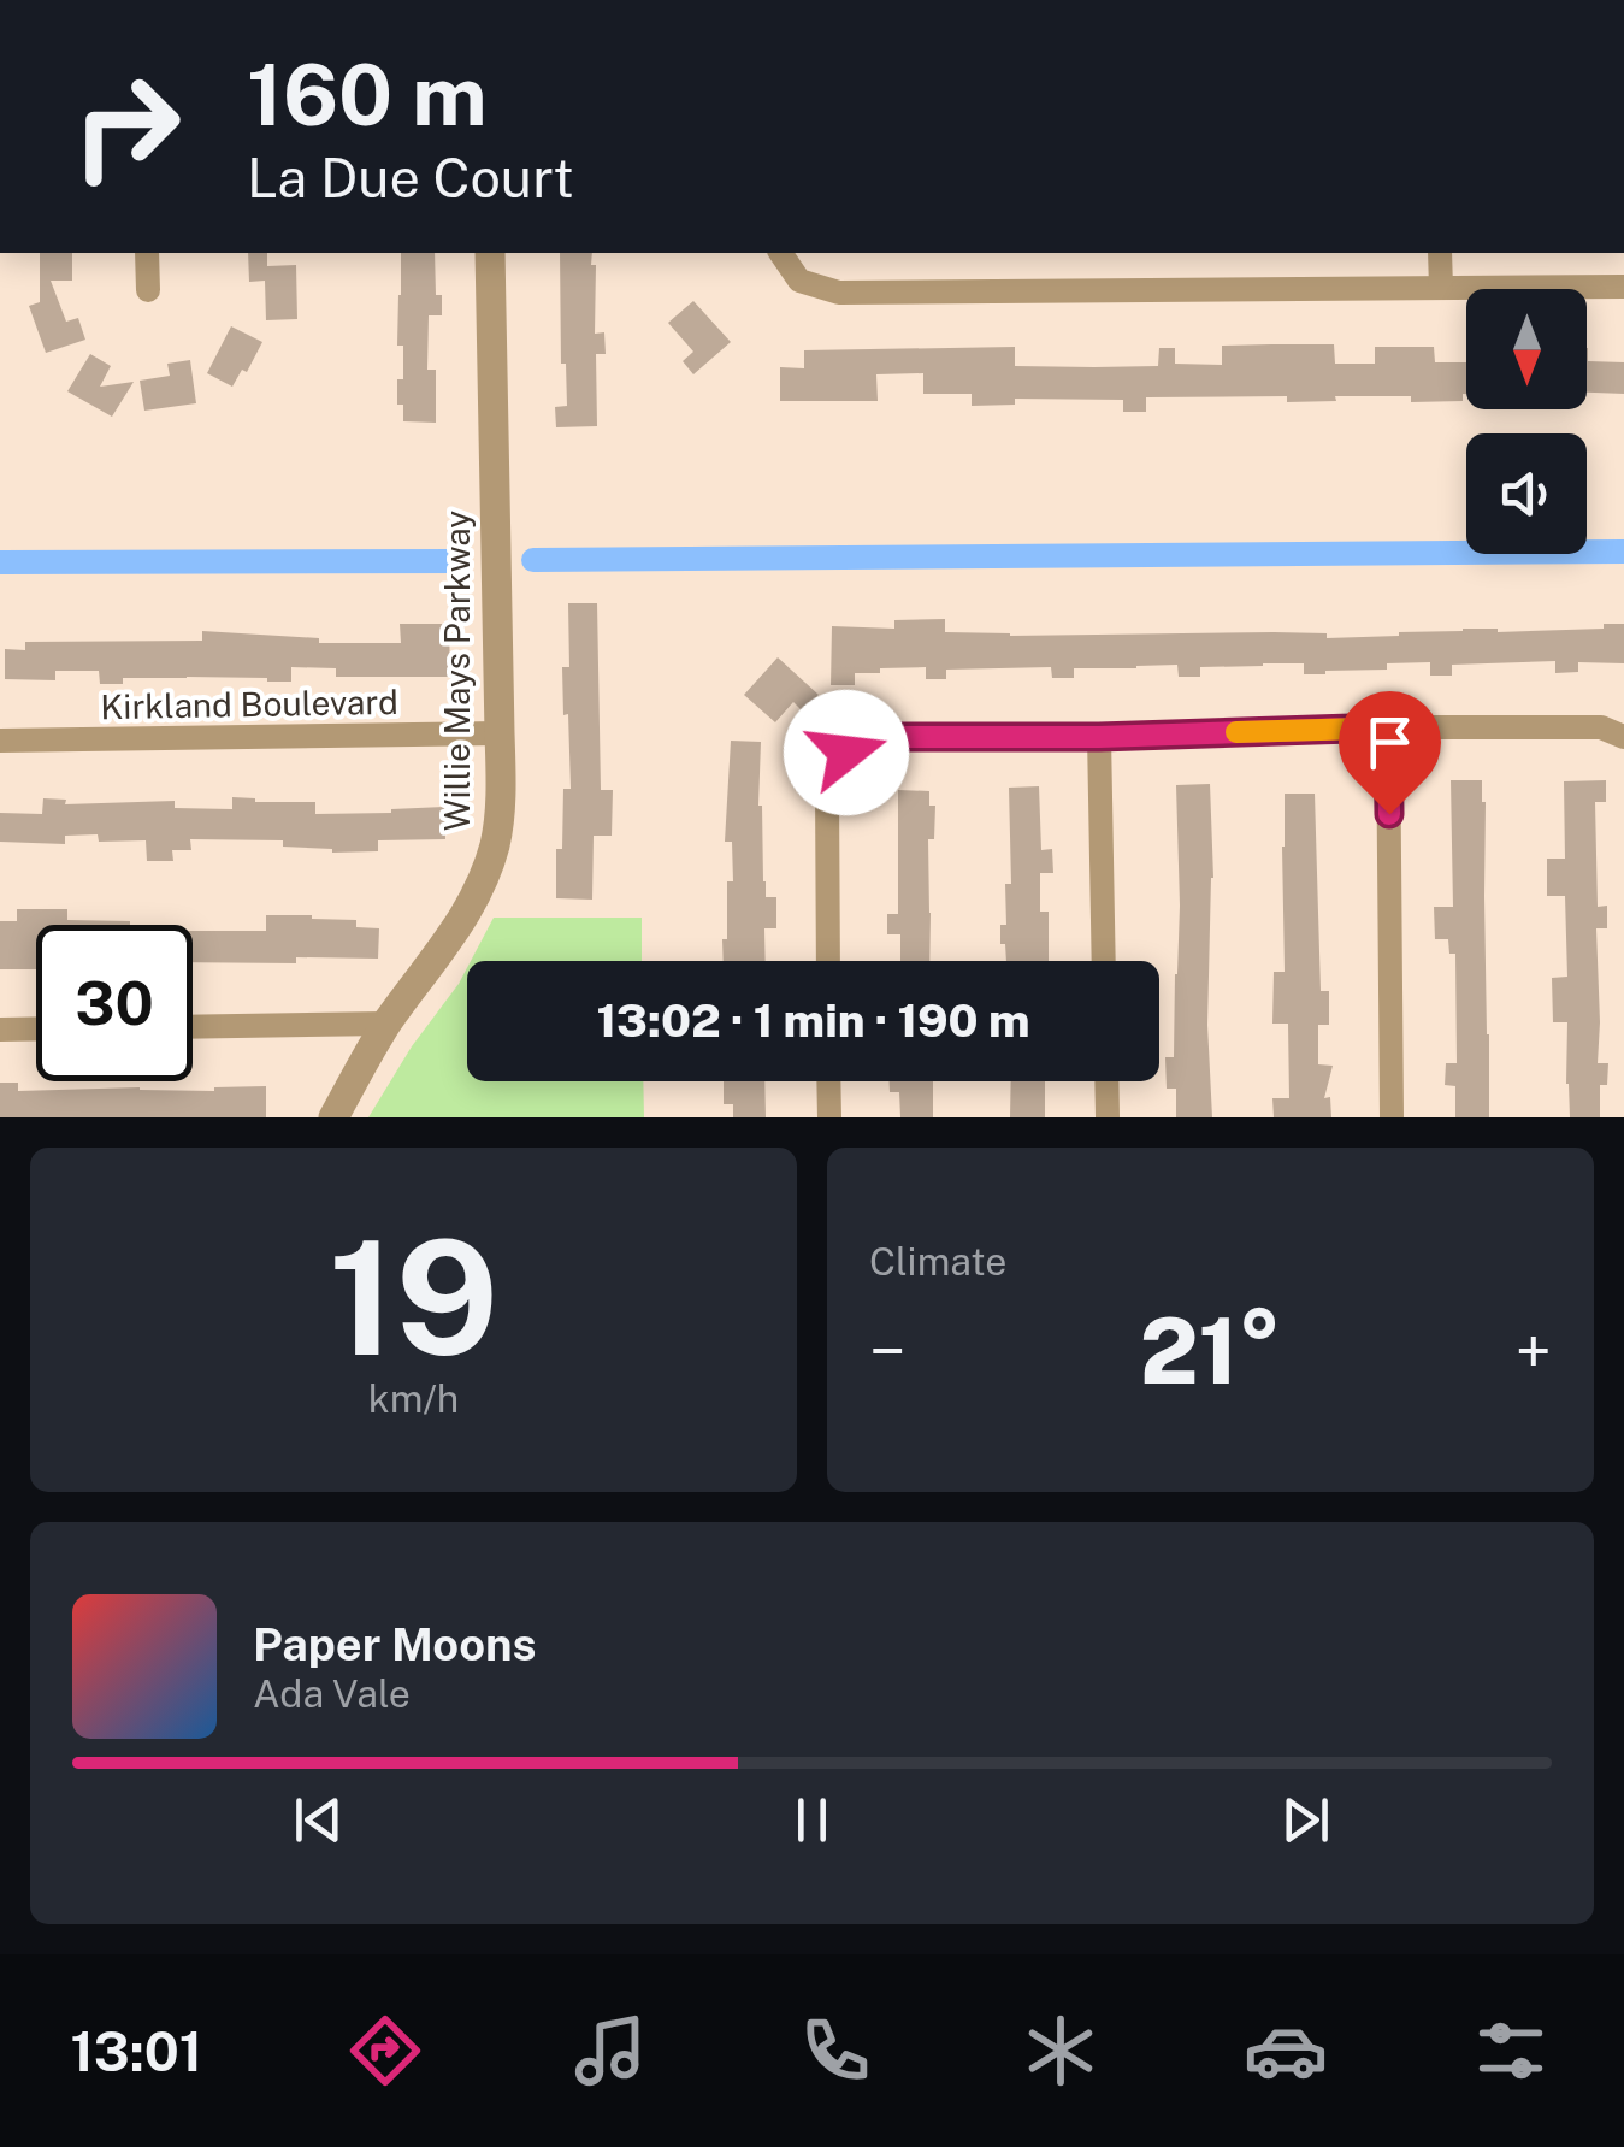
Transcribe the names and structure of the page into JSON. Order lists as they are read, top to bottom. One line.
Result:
{"streets":{"street":["Willie Mays Parkway","Kirkland Boulevard"]},"crossings":[["Willie Mays Parkway","Kirkland Boulevard"]],"north":"bottom","page":{"turn":["160 m","La Due Court"],"limit":"30","trip":"13:02 · 1 min · 190 m","tile":[["19","km/h"],"Climate"],"heat":["−","21°","+"],"song":["Paper Moons","Ada Vale"],"tabs":"13:01"}}
